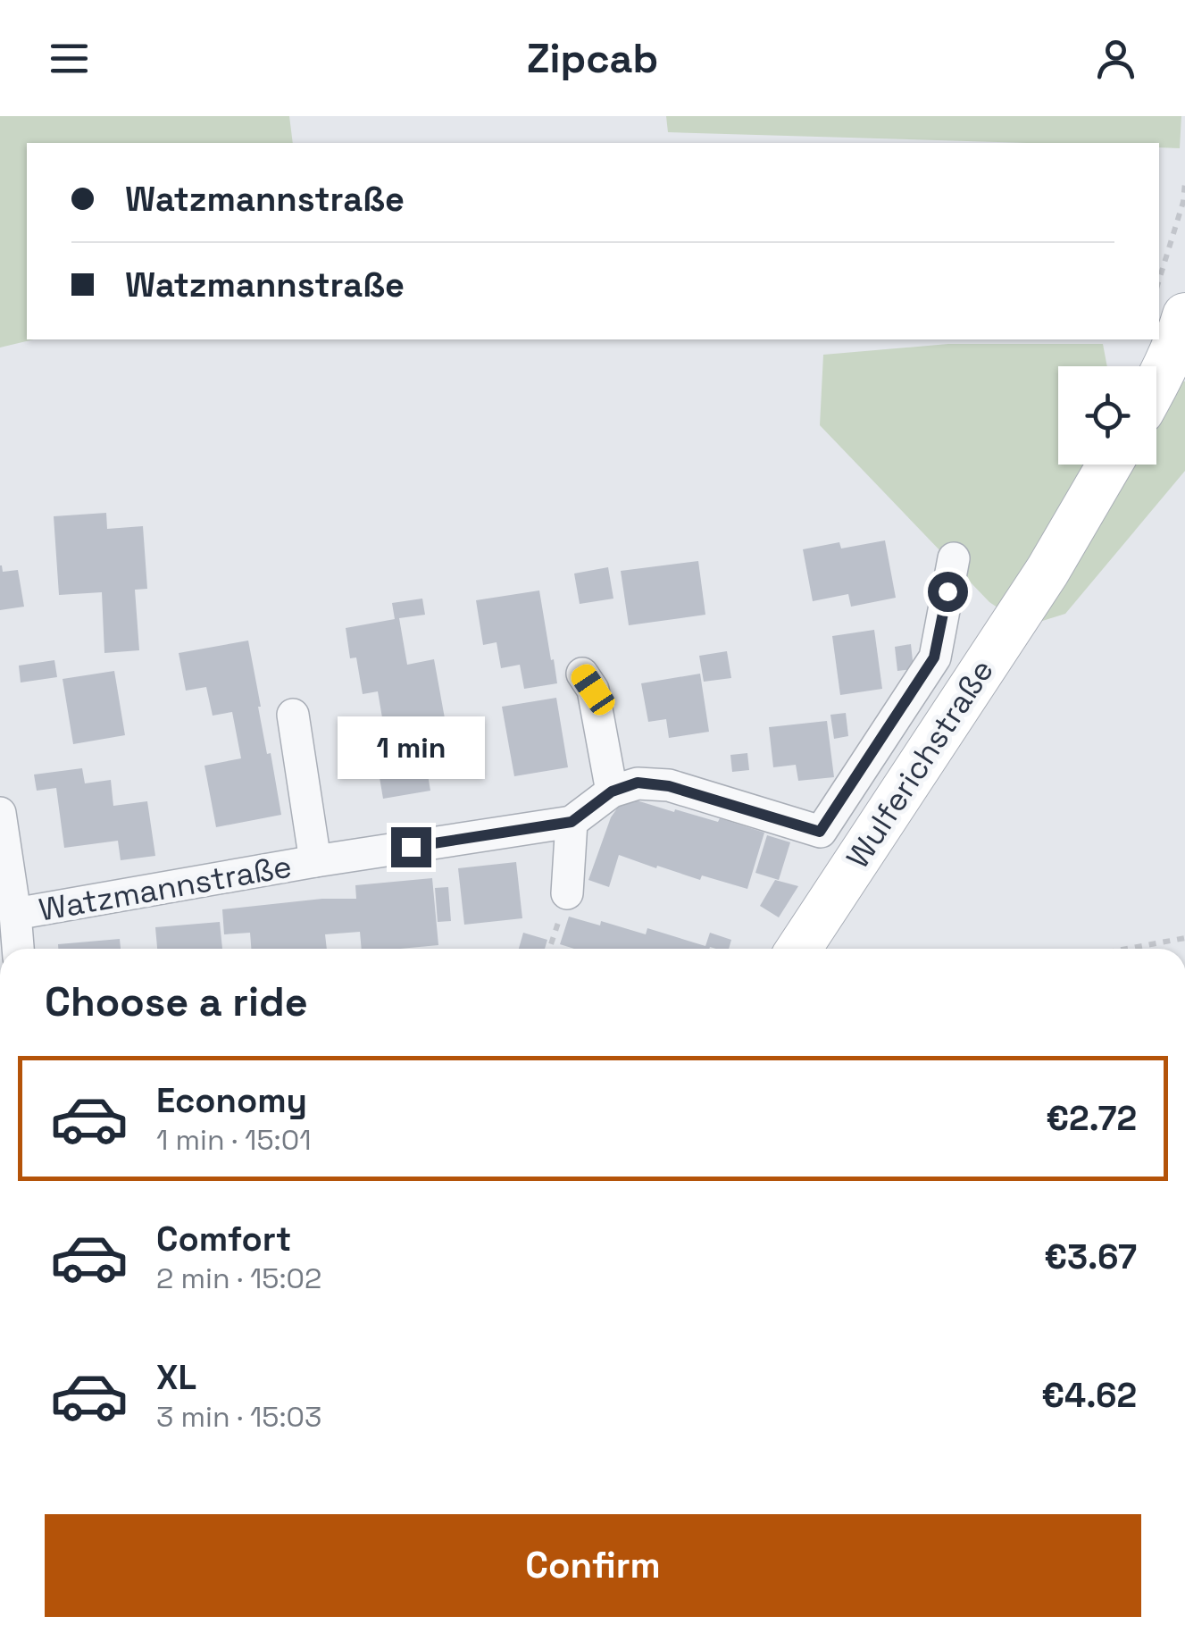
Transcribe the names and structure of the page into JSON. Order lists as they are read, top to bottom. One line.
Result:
{"streets":{"main road":["Wulferichstraße"],"street":["Watzmannstraße"]},"page":{"header":"Zipcab","banner":["Watzmannstraße","Watzmannstraße"],"bubble":"1 min","heading":"Choose a ride","list":[{"name":"Economy","note":"1 min · 15:01","value":"€2.72"},{"name":"Comfort","note":"2 min · 15:02","value":"€3.67"},{"name":"XL","note":"3 min · 15:03","value":"€4.62"}],"buttons":"Confirm"}}
